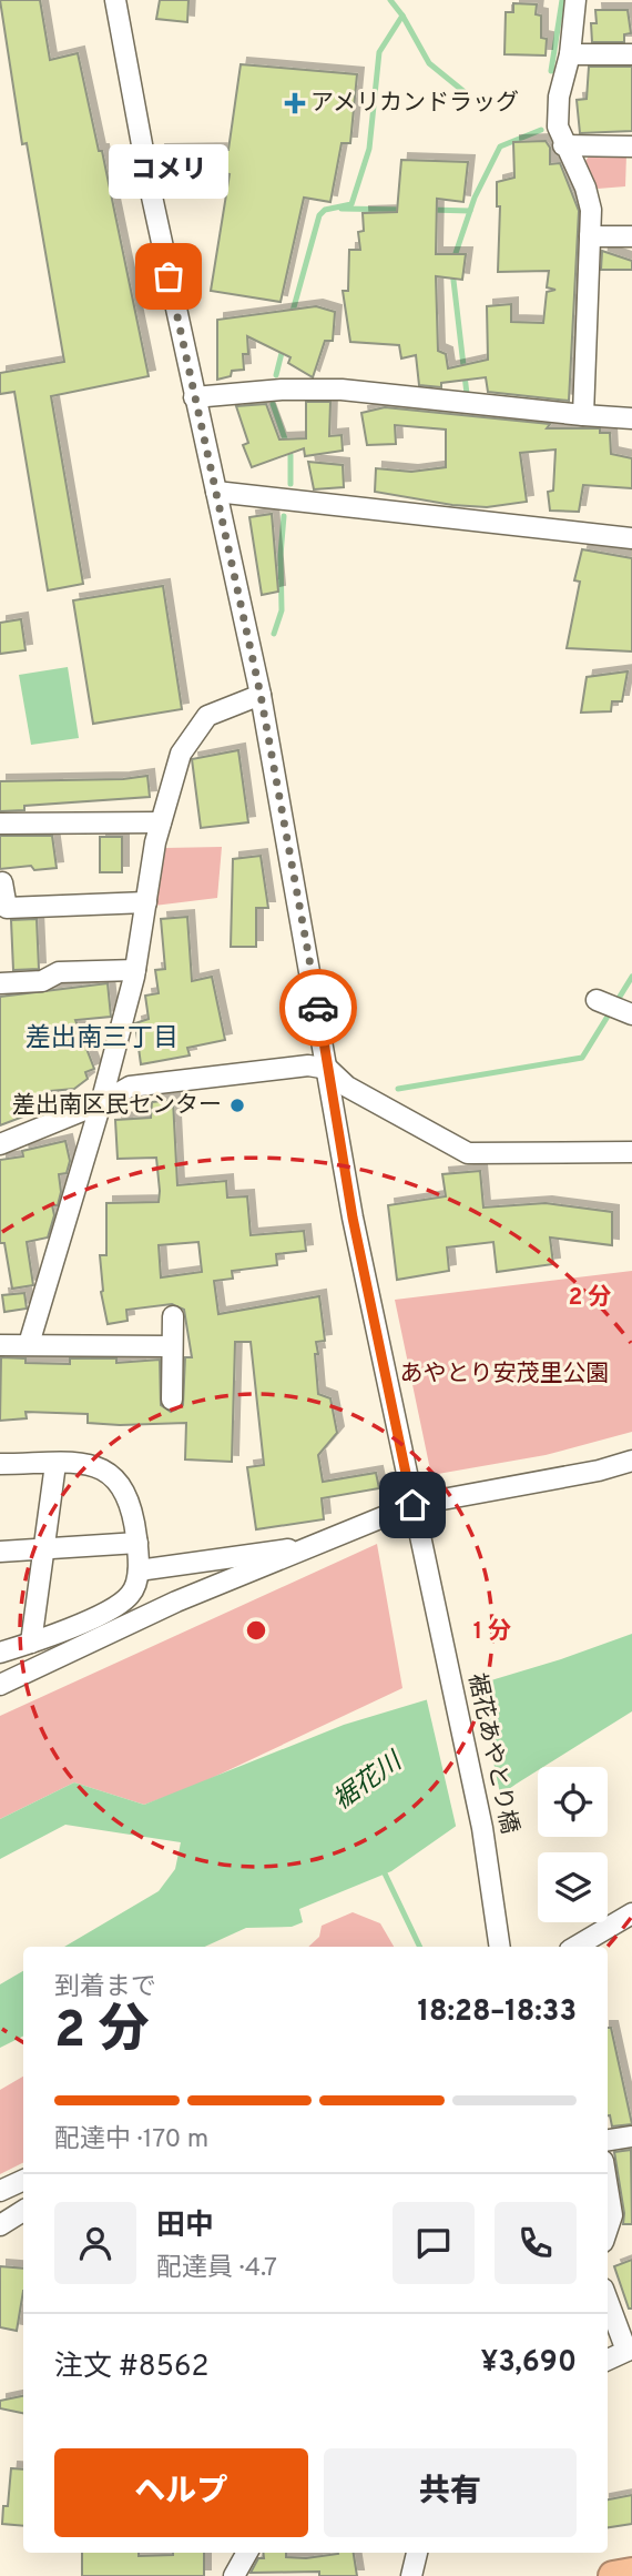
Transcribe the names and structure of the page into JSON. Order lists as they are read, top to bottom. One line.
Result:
{"streets":{"street":["裾花あやとり橋"]},"districts":["差出南三丁目"],"water":["裾花川"],"parks":["あやとり安茂里公園"],"places":{"health":["アメリカンドラッグ"],"other":["コメリ","差出南区民センター"]},"page":{"bubble":"コメリ","heading":["2 分","到着まで","18:28–18:33"],"panel":["田中","配達員 · 4.7","注文 #8562","¥3,690"],"bar":"配達中 · 170 m","buttons":["ヘルプ","共有"]},"rings":["2 分","1 分"]}
